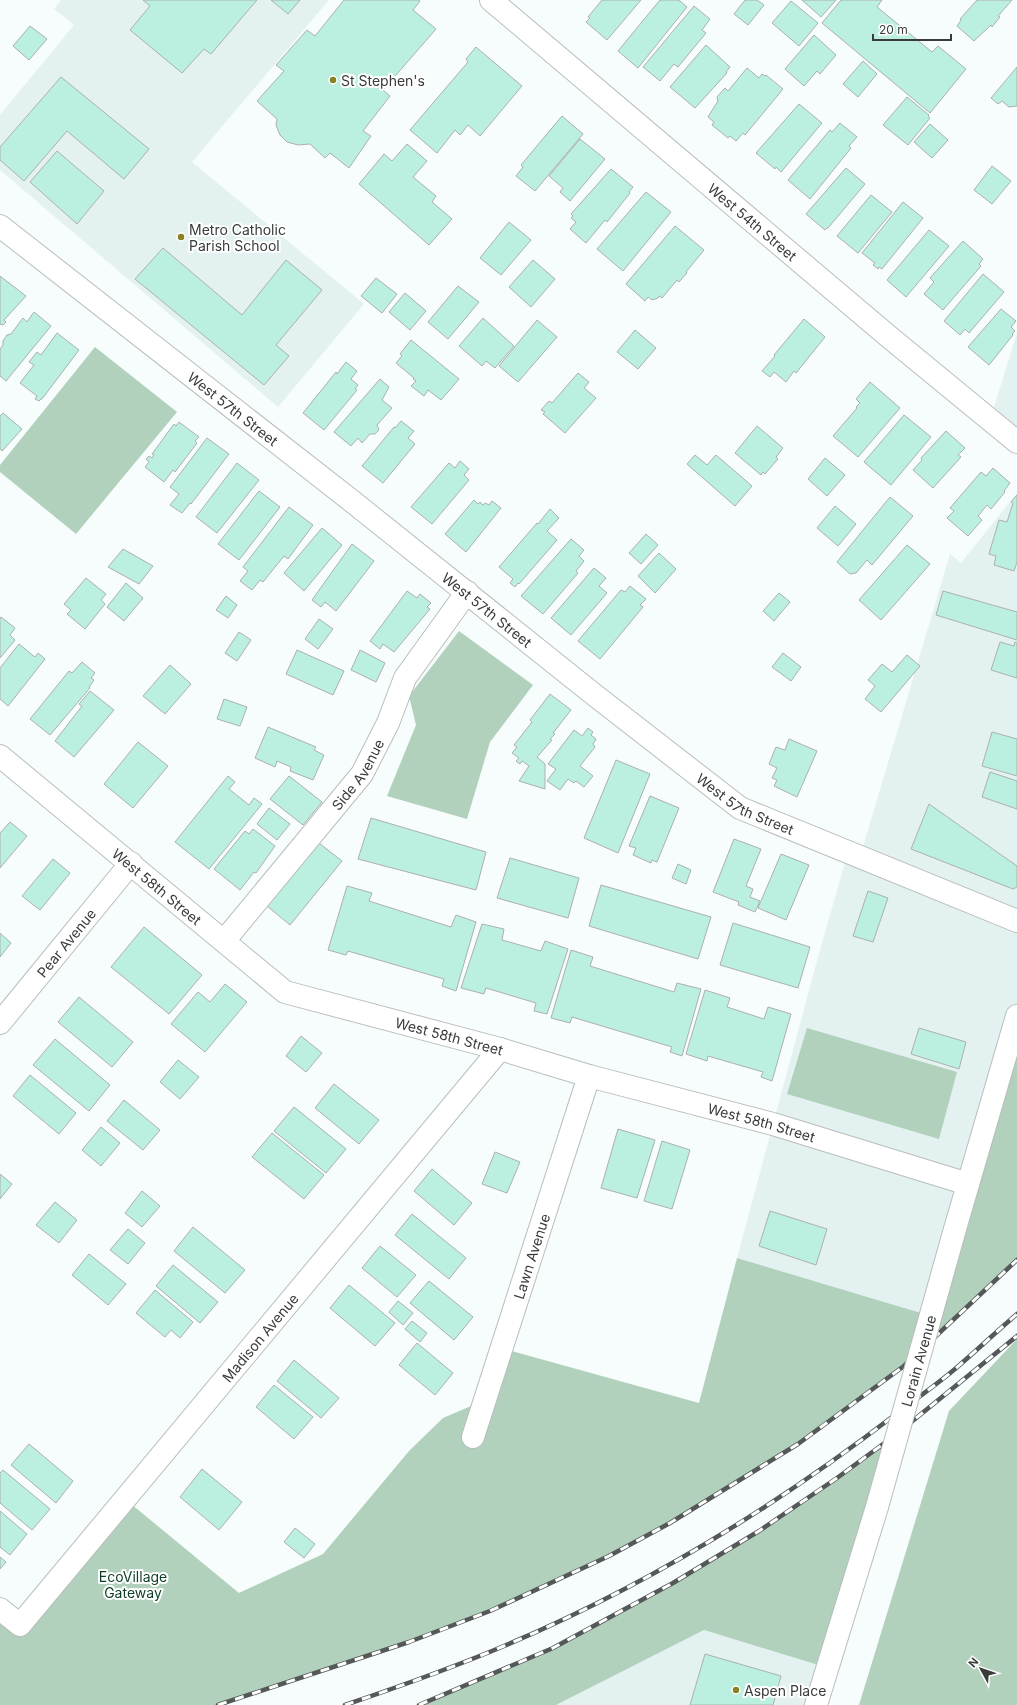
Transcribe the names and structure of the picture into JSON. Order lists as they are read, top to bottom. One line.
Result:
{"streets":{"street":["West 54th Street","West 57th Street","Side Avenue","West 58th Street","Pear Avenue","Lawn Avenue","Madison Avenue","Lorain Avenue"]},"crossings":[["West 57th Street","Side Avenue"],["Side Avenue","West 58th Street"],["West 58th Street","Pear Avenue"],["West 58th Street","Lawn Avenue"],["West 58th Street","Madison Avenue"],["West 58th Street","Lorain Avenue"]],"parks":["EcoVillage Gateway"],"places":["St Stephen's","Metro Catholic Parish School","Aspen Place"],"scale_bar":"20 m","north":"top left"}
